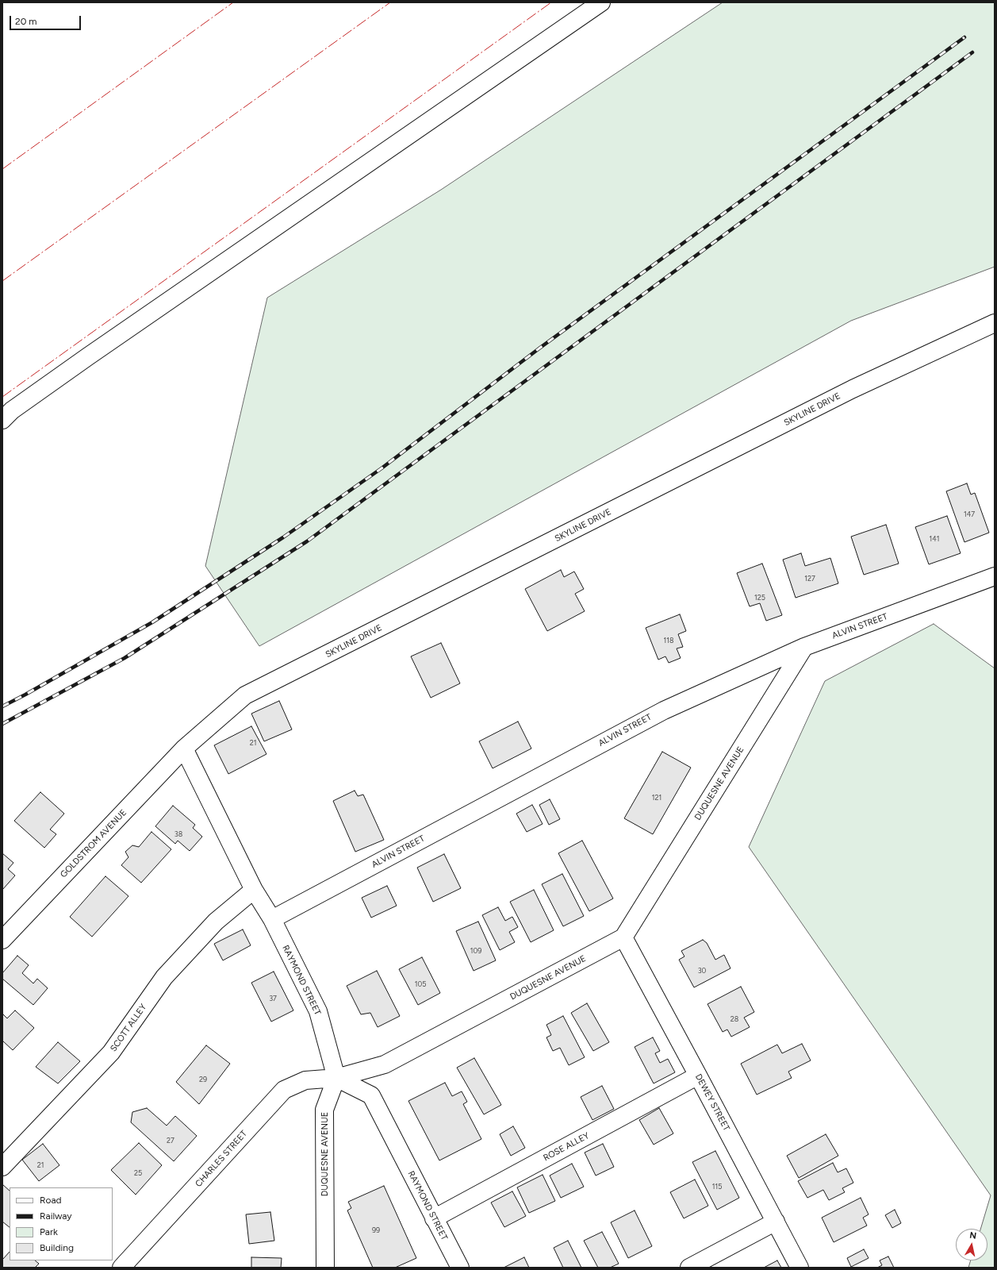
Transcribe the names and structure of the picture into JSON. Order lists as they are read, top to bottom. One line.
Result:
{"streets":{"street":["SKYLINE DRIVE","ALVIN STREET","DUQUESNE AVENUE","GOLDSTROM AVENUE","RAYMOND STREET","SCOTT ALLEY","DEWEY STREET","ROSE ALLEY","CHARLES STREET"]},"crossings":[["SKYLINE DRIVE","GOLDSTROM AVENUE"],["SKYLINE DRIVE","RAYMOND STREET"],["ALVIN STREET","DUQUESNE AVENUE"],["ALVIN STREET","RAYMOND STREET"],["DUQUESNE AVENUE","RAYMOND STREET"],["DUQUESNE AVENUE","DEWEY STREET"],["DUQUESNE AVENUE","CHARLES STREET"],["GOLDSTROM AVENUE","RAYMOND STREET"],["RAYMOND STREET","SCOTT ALLEY"],["RAYMOND STREET","ROSE ALLEY"],["RAYMOND STREET","CHARLES STREET"],["DEWEY STREET","ROSE ALLEY"]],"house_numbers":["147","141","127","125","118","21","121","38","109","30","105","37","28","29","27","21","25","115","99"],"legend":["Road","Railway","Park","Building"],"scale_bar":"20 m","north":"top"}
